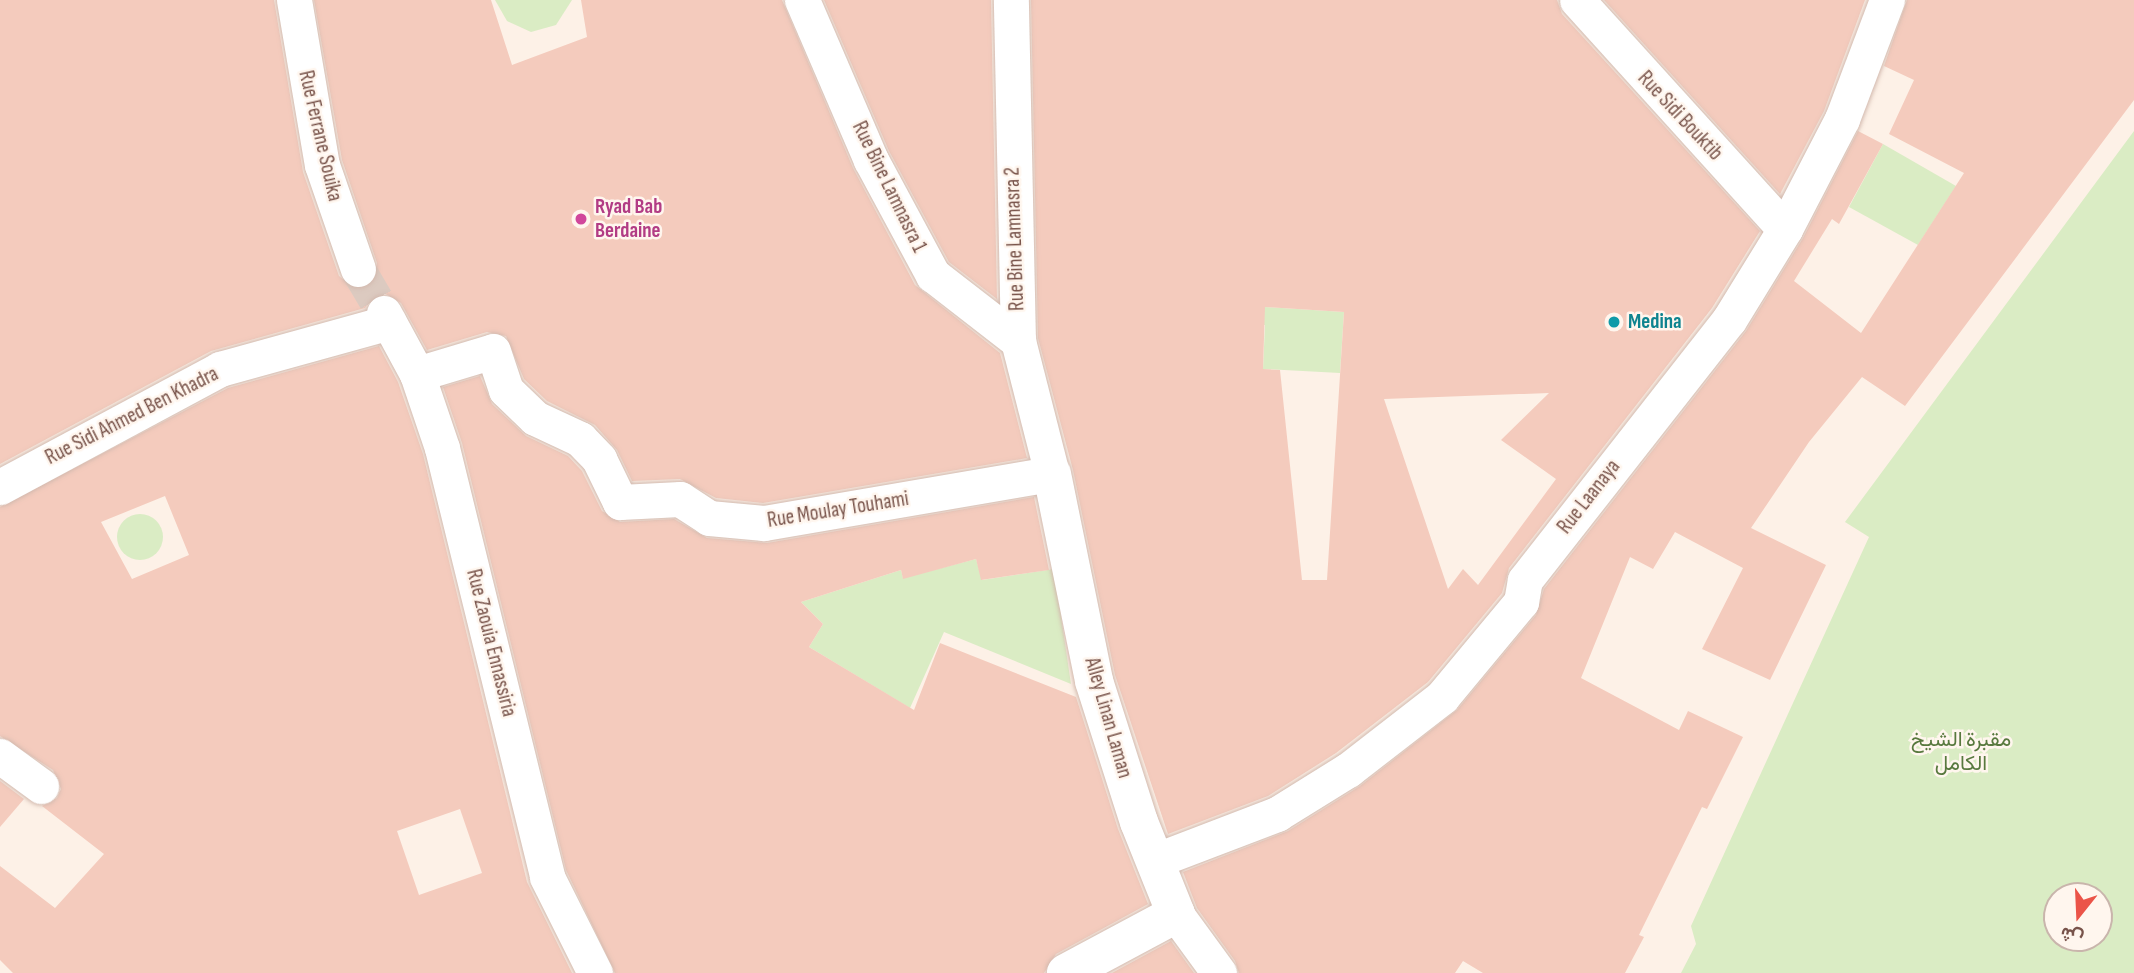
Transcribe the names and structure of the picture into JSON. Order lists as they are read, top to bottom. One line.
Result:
{"streets":{"street":["Rue Sidi Bouktib","Rue Ferrane Souika","Rue Bine Lamnasra 1","Rue Bine Lamnasra 2","Rue Sidi Ahmed Ben Khadra","Rue Laanaya","Rue Moulay Touhami","Rue Zaouia Ennassiria","Alley Linan Laman"]},"crossings":[["Rue Sidi Bouktib","Rue Laanaya"],["Rue Bine Lamnasra 1","Rue Bine Lamnasra 2"],["Rue Bine Lamnasra 2","Rue Moulay Touhami"],["Rue Bine Lamnasra 2","Alley Linan Laman"],["Rue Sidi Ahmed Ben Khadra","Rue Zaouia Ennassiria"],["Rue Laanaya","Alley Linan Laman"],["Rue Moulay Touhami","Rue Zaouia Ennassiria"],["Rue Moulay Touhami","Alley Linan Laman"]],"parks":["مقبرة الشيخ الكامل"],"places":["Ryad Bab Berdaine","Medina"],"north":"bottom"}
